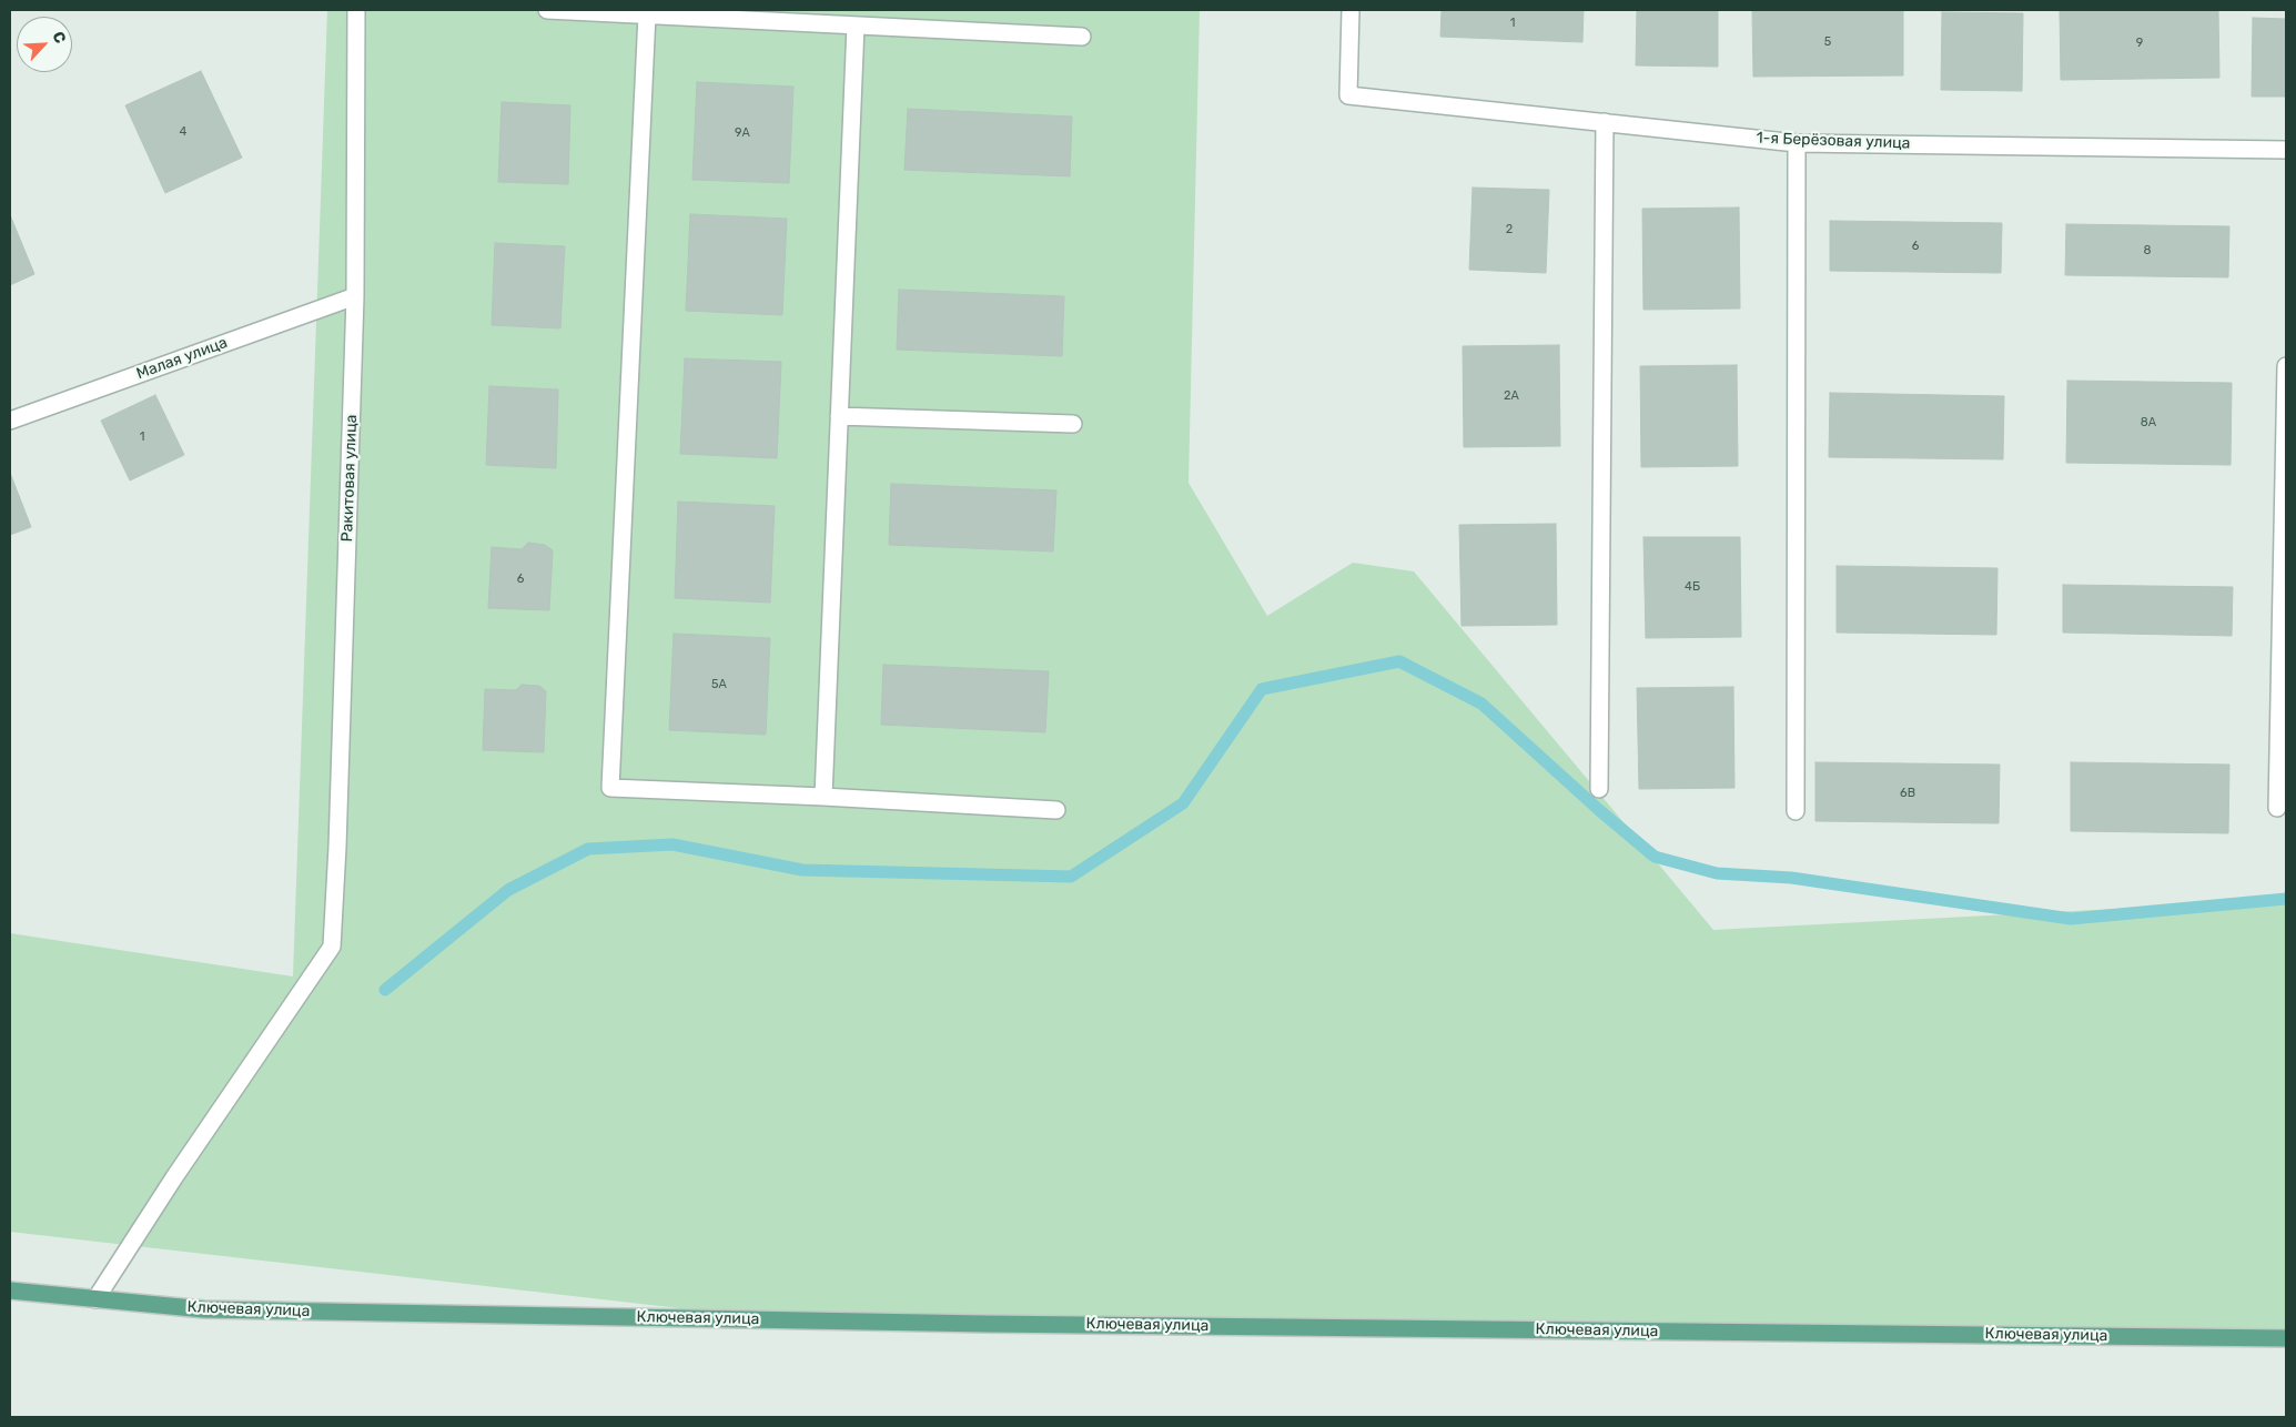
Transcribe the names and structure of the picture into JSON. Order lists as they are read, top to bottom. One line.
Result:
{"streets":{"main road":["Ключевая улица"],"street":["1-я Берёзовая улица","Малая улица","Ракитовая улица"]},"crossings":[["Малая улица","Ракитовая улица"],["Ракитовая улица","Ключевая улица"]],"house_numbers":["1","5","9","4","9А","2","6","8","2А","8А","1","6","4Б","5А","6В"],"north":"top right"}
